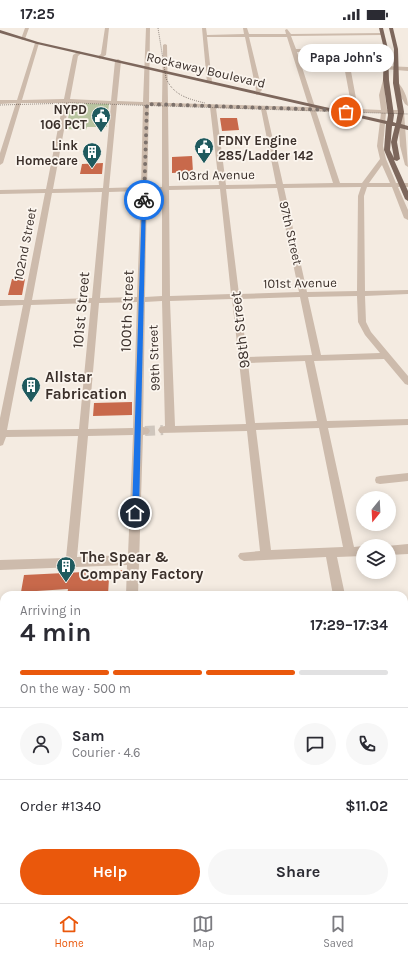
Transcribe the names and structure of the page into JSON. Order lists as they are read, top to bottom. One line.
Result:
{"streets":{"main road":["Rockaway Boulevard"],"street":["103rd Avenue","97th Street","102nd Street","101st Avenue","101st Street","100th Street","98th Street","99th Street"]},"crossings":[["Rockaway Boulevard","102nd Street"],["Rockaway Boulevard","101st Street"],["Rockaway Boulevard","100th Street"],["Rockaway Boulevard","99th Street"],["103rd Avenue","97th Street"],["103rd Avenue","102nd Street"],["103rd Avenue","101st Street"],["103rd Avenue","100th Street"],["103rd Avenue","98th Street"],["103rd Avenue","99th Street"],["97th Street","101st Avenue"],["102nd Street","101st Avenue"],["101st Avenue","101st Street"],["101st Avenue","100th Street"],["101st Avenue","98th Street"],["101st Avenue","99th Street"],["98th Street","99th Street"]],"places":{"other":["Papa John's"],"public building":["NYPD 106 PCT","FDNY Engine 285/Ladder 142"],"building":["Link Homecare","Allstar Fabrication","The Spear & Company Factory"]},"north":"bottom","page":{"status":"17:25","bubble":"Papa John's","heading":["4 min","Arriving in","17:29–17:34"],"panel":["Sam","Courier · 4.6","Order #1340","$11.02"],"bar":"On the way · 500 m","buttons":["Help","Share"],"tabs":["Home","Map","Saved"]}}
